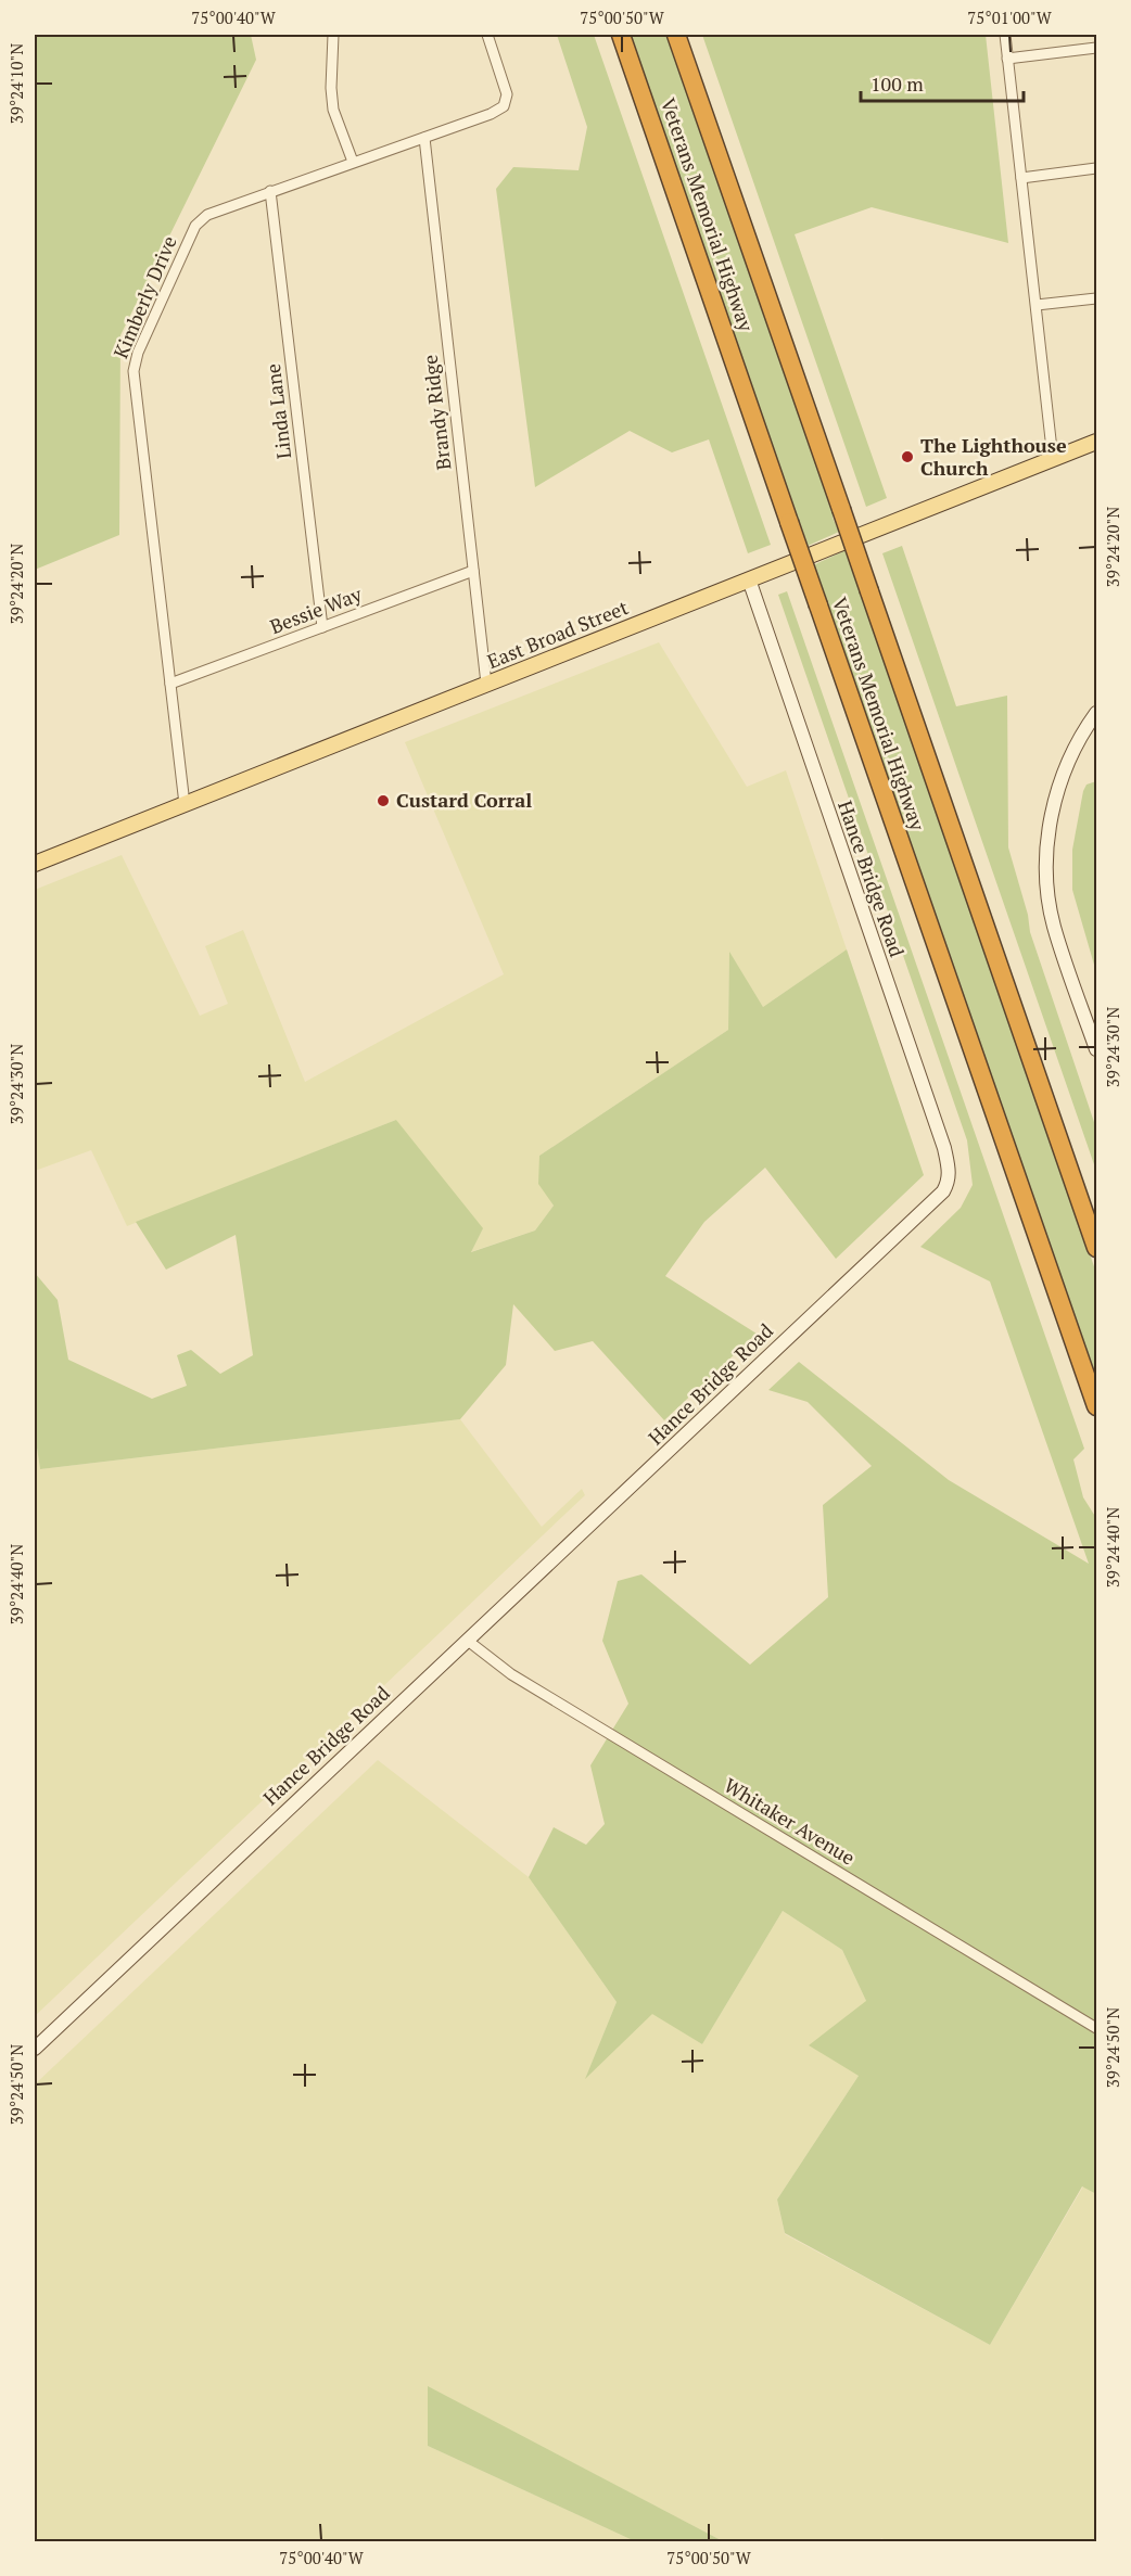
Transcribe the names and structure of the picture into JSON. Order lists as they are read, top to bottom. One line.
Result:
{"streets":{"highway":["Veterans Memorial Highway"],"main road":["East Broad Street"],"street":["Kimberly Drive","Linda Lane","Brandy Ridge","Bessie Way","Hance Bridge Road","Whitaker Avenue"]},"crossings":[["Kimberly Drive","Linda Lane"],["Kimberly Drive","Brandy Ridge"],["Kimberly Drive","Bessie Way"],["Kimberly Drive","East Broad Street"],["Linda Lane","Bessie Way"],["Brandy Ridge","Bessie Way"],["Brandy Ridge","East Broad Street"],["East Broad Street","Hance Bridge Road"],["Hance Bridge Road","Whitaker Avenue"]],"places":["The Lighthouse Church","Custard Corral"],"scale_bar":"100 m","coordinates":["75°00'40\"W","75°00'50\"W","75°01'00\"W","39°24'10\"N","39°24'20\"N","39°24'30\"N","39°24'40\"N","39°24'50\"N"]}
